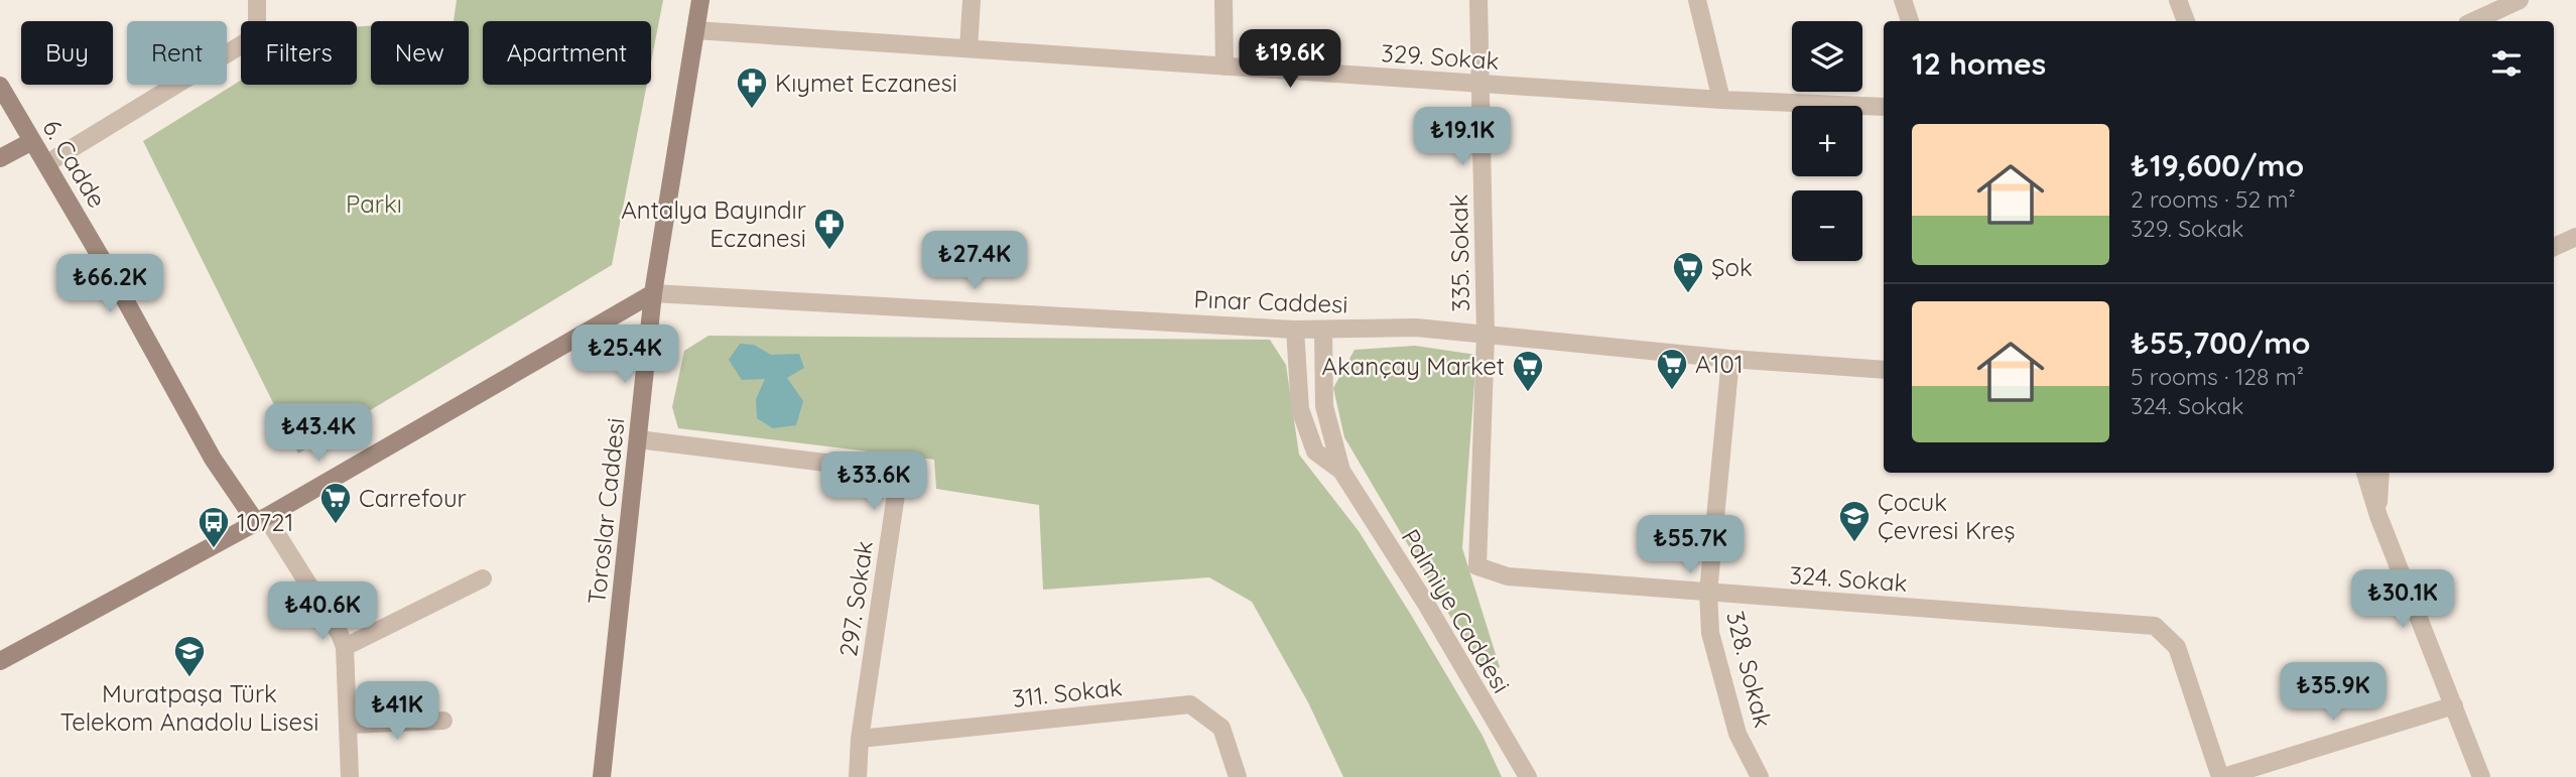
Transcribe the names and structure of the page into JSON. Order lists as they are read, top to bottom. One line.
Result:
{"streets":{"main road":["6. Cadde","Toroslar Caddesi"],"street":["329. Sokak","335. Sokak","Pınar Caddesi","324. Sokak","297. Sokak","Palmiye Caddesi","328. Sokak","311. Sokak"]},"crossings":[["329. Sokak","335. Sokak"],["329. Sokak","Toroslar Caddesi"],["335. Sokak","Pınar Caddesi"],["335. Sokak","324. Sokak"],["Pınar Caddesi","Toroslar Caddesi"],["Pınar Caddesi","324. Sokak"],["Pınar Caddesi","Palmiye Caddesi"],["Pınar Caddesi","328. Sokak"],["Toroslar Caddesi","297. Sokak"],["324. Sokak","328. Sokak"],["297. Sokak","311. Sokak"]],"parks":["Parkı"],"places":{"pharmacy":["Kıymet Eczanesi","Antalya Bayındır Eczanesi"],"supermarket":["Şok","A101","Akançay Market","Carrefour"],"school or university":["Çocuk Çevresi Kreş","Muratpaşa Türk Telekom Anadolu Lisesi"],"bus stop":["10721"]},"page":{"map_buttons":["+","−"],"chip":["Buy","Rent","Filters","New","Apartment"],"heading":"12 homes","price":["₺19.6K","₺19.1K","₺27.4K","₺66.2K","₺25.4K","₺43.4K","₺33.6K","₺55.7K","₺30.1K","₺40.6K","₺35.9K","₺41K"],"list":[{"name":"₺19,600/mo","note":"2 rooms · 52 m² · 329. Sokak"},{"name":"₺55,700/mo","note":"5 rooms · 128 m² · 324. Sokak"}]}}
